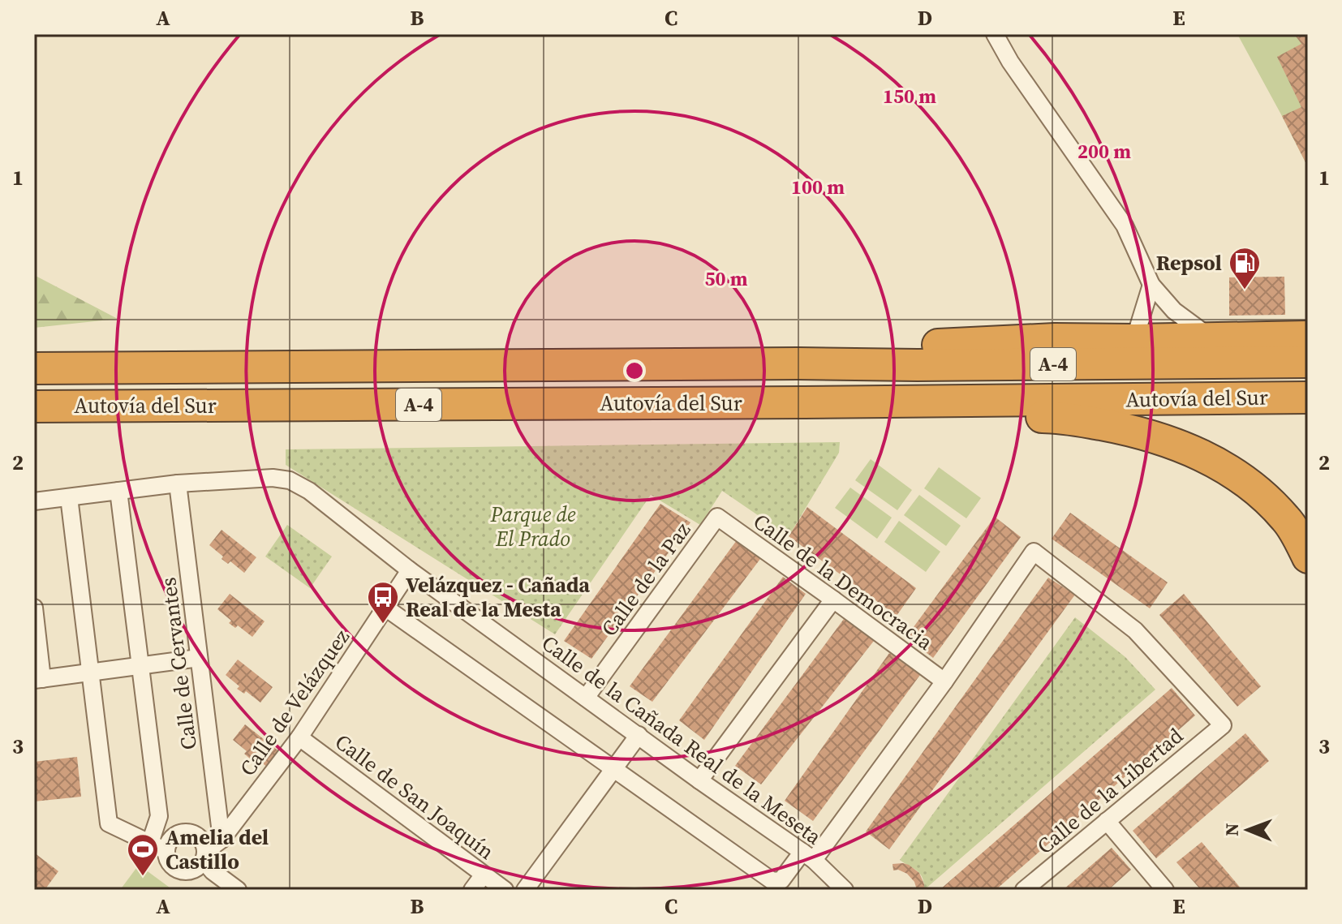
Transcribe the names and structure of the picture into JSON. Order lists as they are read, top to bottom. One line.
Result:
{"streets":{"highway":["A-4","Autovía del Sur"],"street":["Calle de la Paz","Calle de la Democracia","Calle de Cervantes","Calle de Velázquez","Calle de la Cañada Real de la Meseta","Calle de la Libertad","Calle de San Joaquín"]},"crossings":[["Calle de la Paz","Calle de la Democracia"],["Calle de la Paz","Calle de la Cañada Real de la Meseta"],["Calle de la Democracia","Calle de la Libertad"],["Calle de Cervantes","Calle de Velázquez"],["Calle de Cervantes","Calle de la Cañada Real de la Meseta"],["Calle de Velázquez","Calle de la Cañada Real de la Meseta"],["Calle de Velázquez","Calle de San Joaquín"]],"parks":["Parque de El Prado"],"places":{"fuel station":["Repsol"],"bus stop":["Velázquez - Cañada Real de la Mesta"],"sports":["Amelia del Castillo"]},"north":"left","grid":{"columns":["A","B","C","D","E"],"rows":["1","2","3"]},"rings":["150 m","200 m","100 m","50 m"]}
